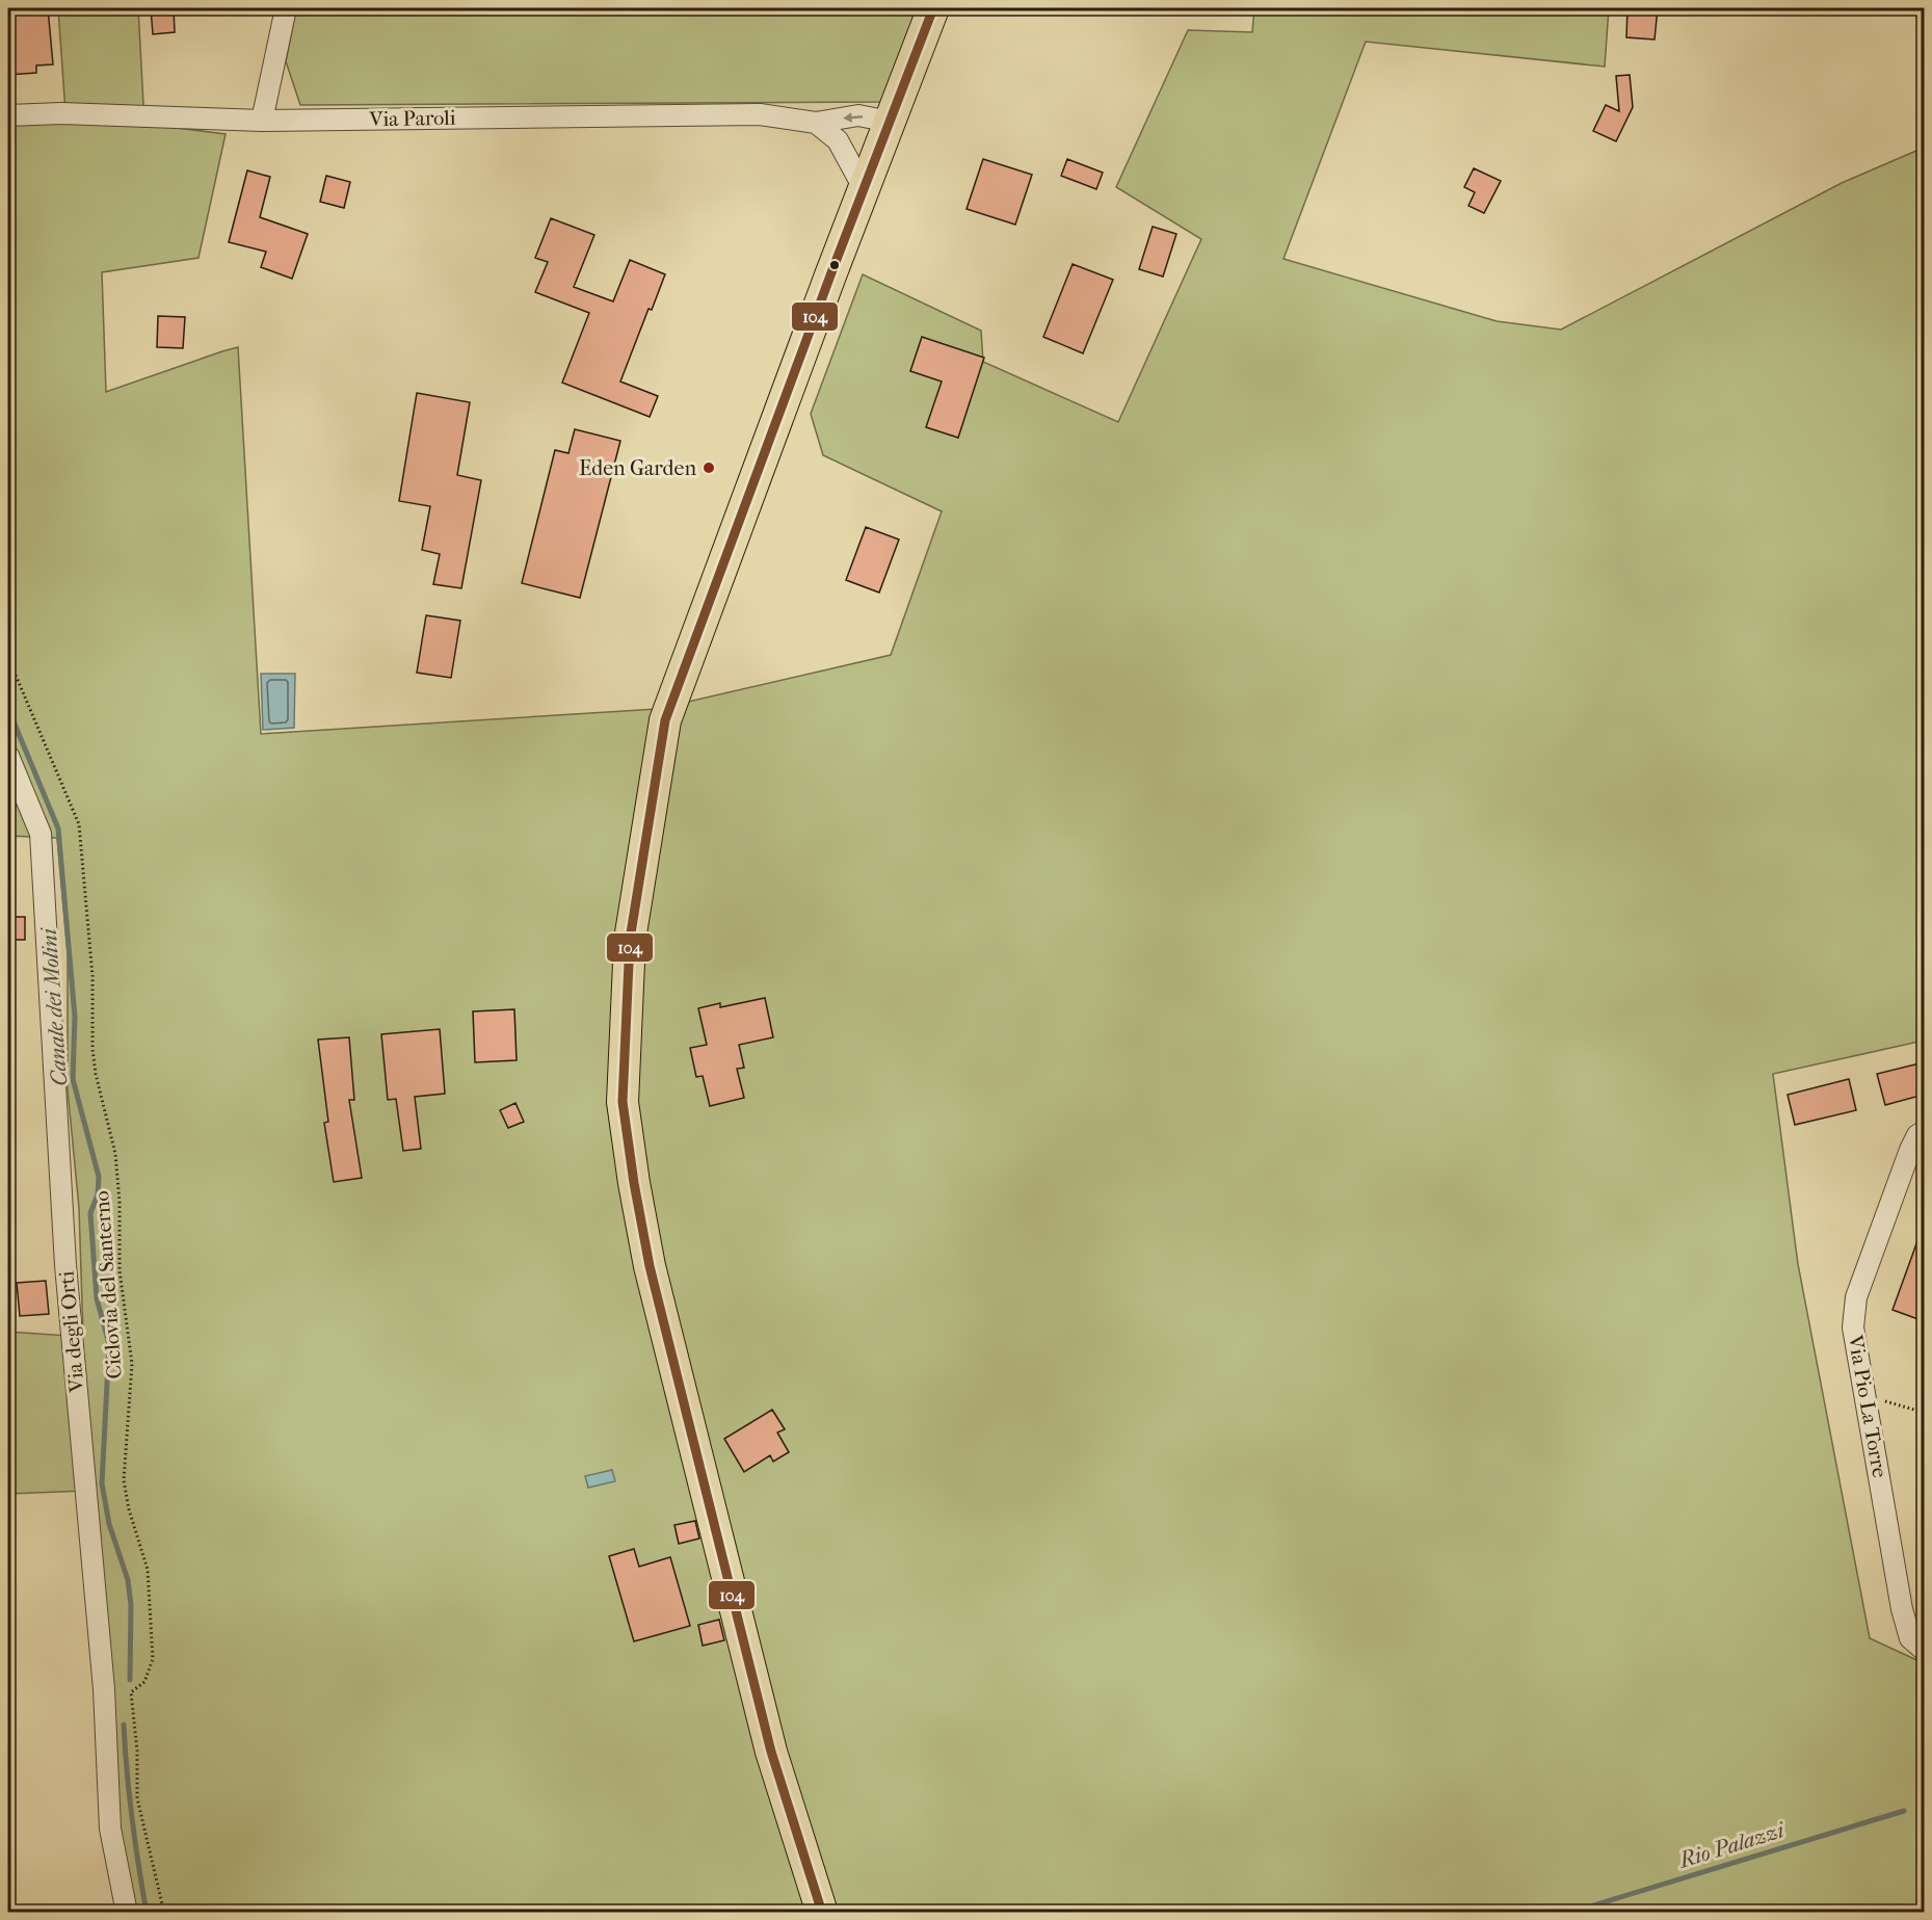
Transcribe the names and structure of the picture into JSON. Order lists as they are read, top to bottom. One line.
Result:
{"streets":{"street":["Via Paroli","Via degli Orti","Via Pio La Torre"],"path":["Ciclovia del Santerno"]},"water":["Canale dei Molini","Rio Palazzi"],"places":["Eden Garden"],"lines":["transit line 104"]}
